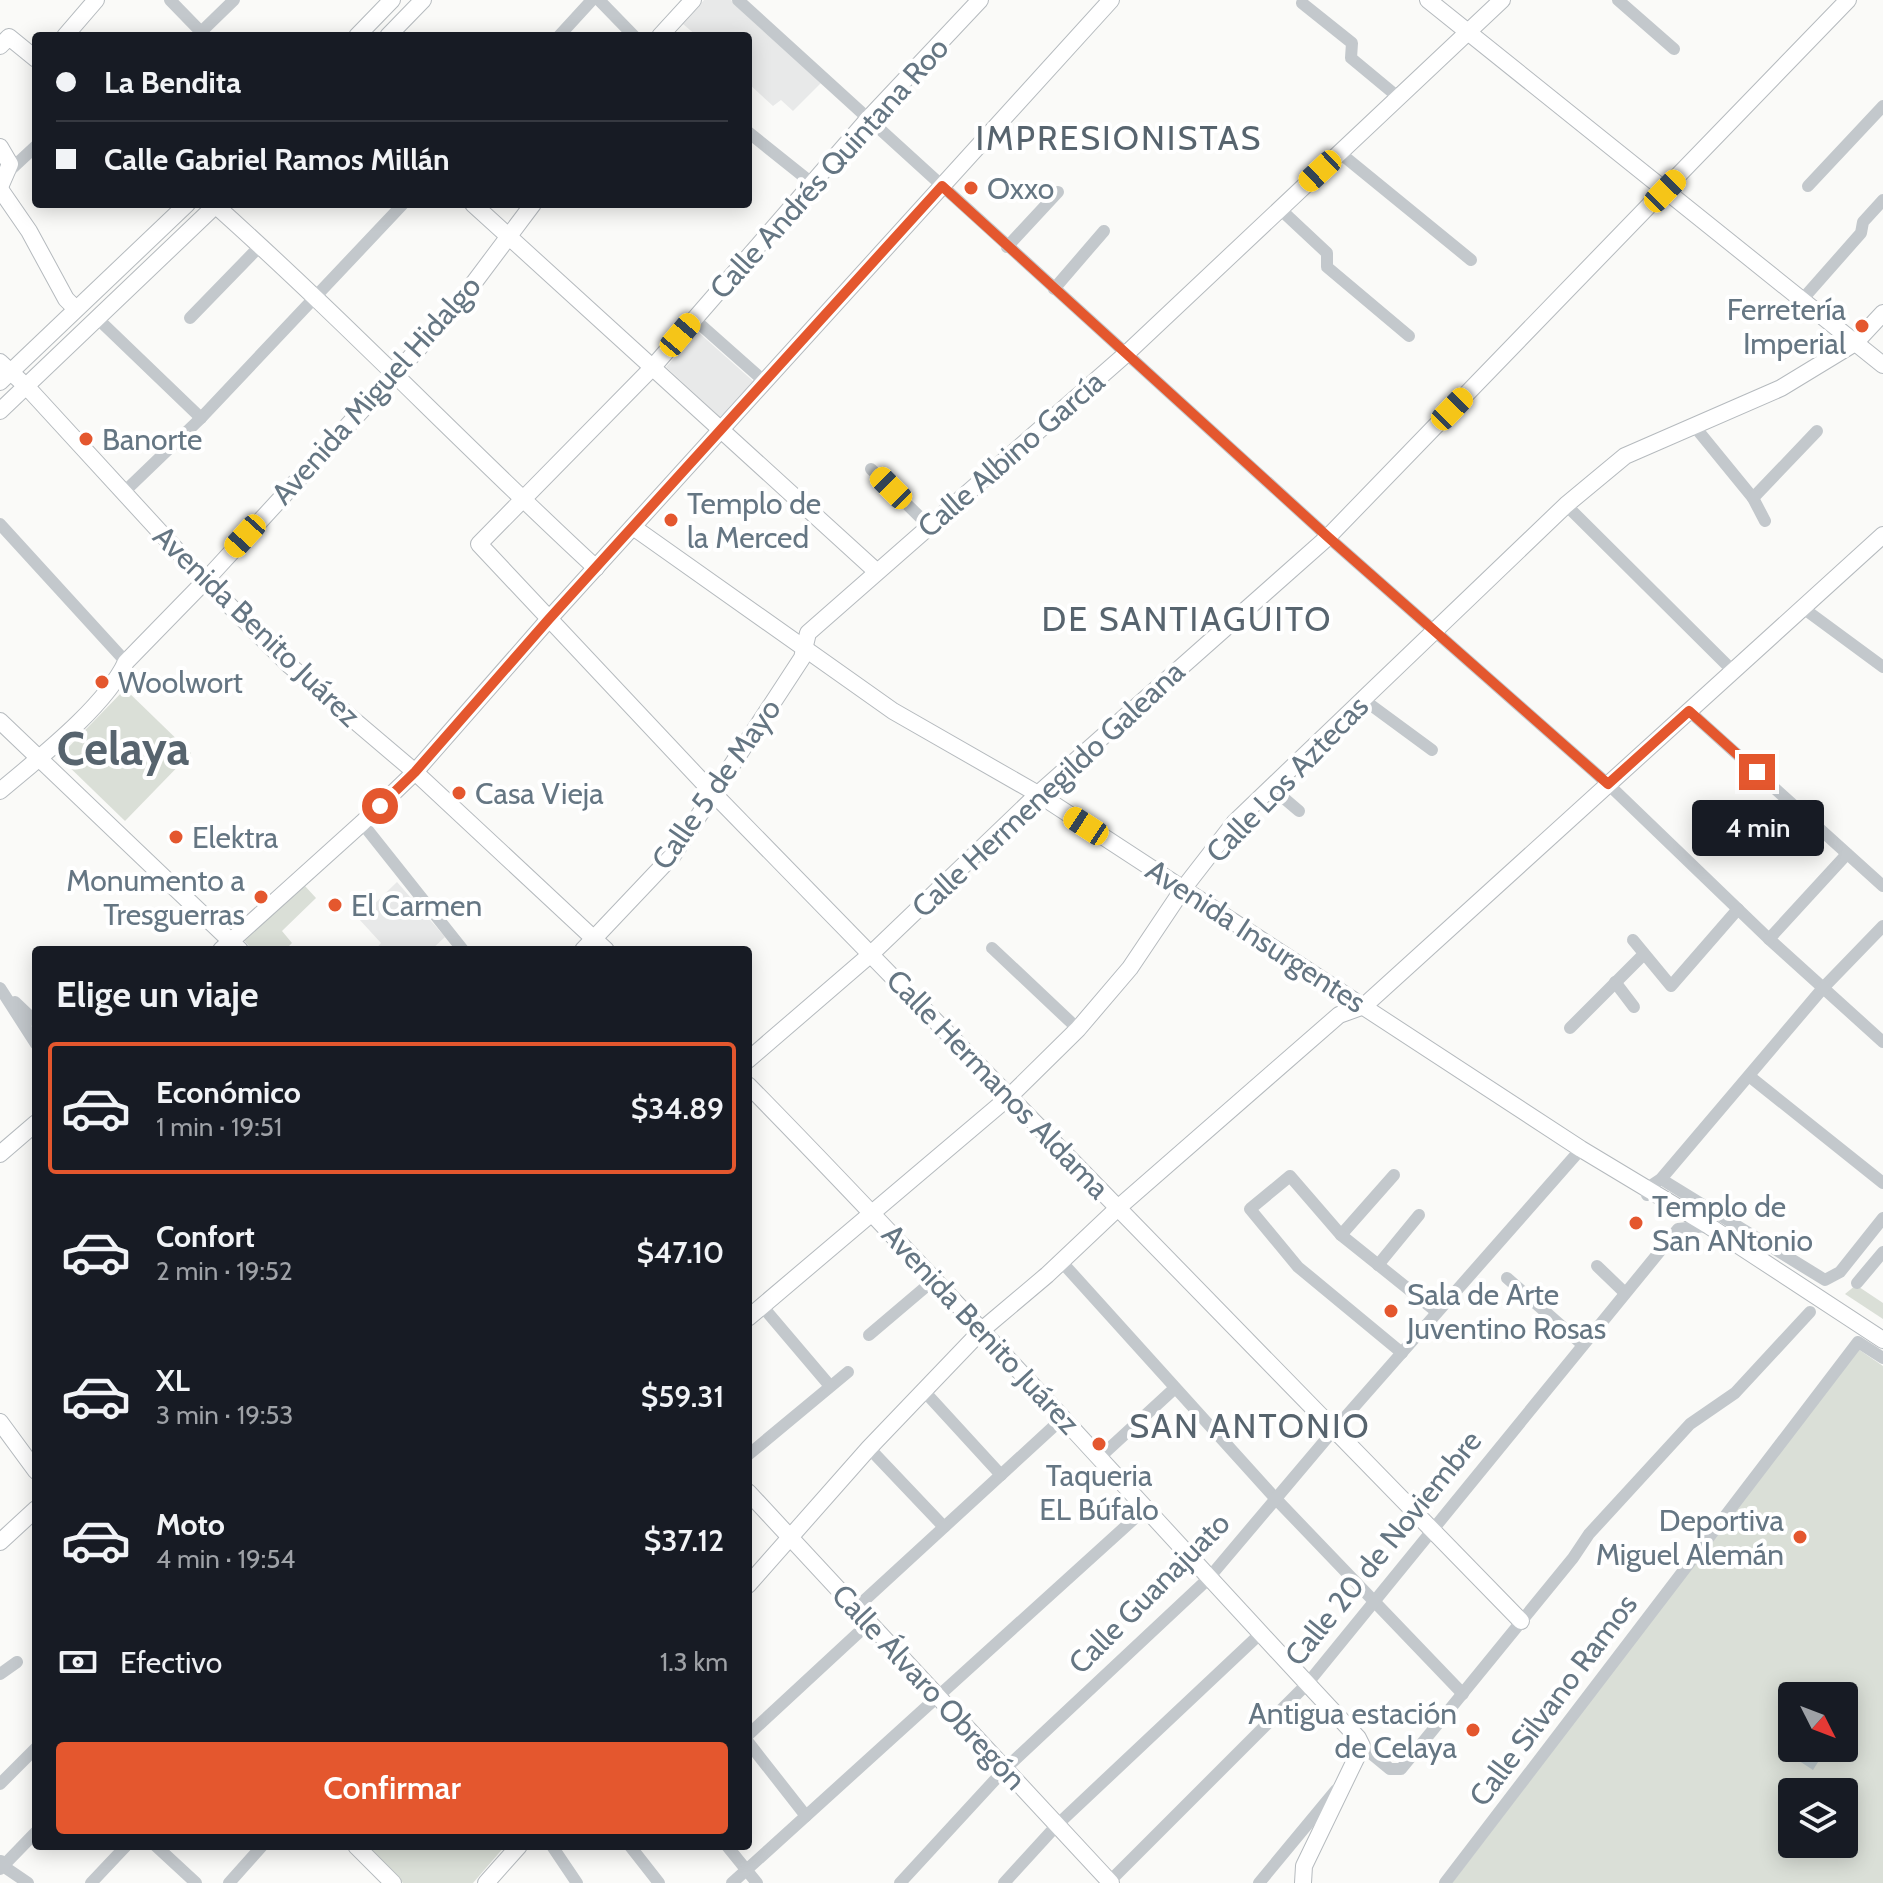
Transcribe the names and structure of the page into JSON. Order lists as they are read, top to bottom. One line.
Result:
{"streets":{"main road":["Calle Andrés Quintana Roo","Avenida Miguel Hidalgo","Calle Albino García","Avenida Benito Juárez","Calle Los Aztecas","Calle 5 de Mayo","Calle Hermenegildo Galeana","Avenida Insurgentes","Calle Hermanos Aldama","Calle Álvaro Obregón"],"street":["Calle 20 de Noviembre","Calle Guanajuato","Calle Silvano Ramos"]},"crossings":[["Calle Andrés Quintana Roo","Calle Hermanos Aldama"],["Avenida Miguel Hidalgo","Avenida Benito Juárez"],["Calle Albino García","Calle 5 de Mayo"],["Calle Albino García","Avenida Insurgentes"],["Avenida Benito Juárez","Calle Los Aztecas"],["Avenida Benito Juárez","Calle 5 de Mayo"],["Avenida Benito Juárez","Calle 20 de Noviembre"],["Avenida Benito Juárez","Calle Guanajuato"],["Calle Los Aztecas","Avenida Insurgentes"],["Calle Los Aztecas","Calle Hermanos Aldama"],["Calle 5 de Mayo","Avenida Insurgentes"],["Calle 5 de Mayo","Calle Hermanos Aldama"],["Calle Hermenegildo Galeana","Avenida Insurgentes"],["Calle Hermenegildo Galeana","Calle Hermanos Aldama"],["Avenida Insurgentes","Calle Guanajuato"],["Calle Hermanos Aldama","Calle 20 de Noviembre"],["Calle Hermanos Aldama","Calle Guanajuato"],["Calle 20 de Noviembre","Calle Álvaro Obregón"],["Calle Guanajuato","Calle Álvaro Obregón"]],"districts":["IMPRESIONISTAS","DE SANTIAGUITO","Celaya","SAN ANTONIO"],"places":["Oxxo","Ferretería Imperial","Banorte","Templo de la Merced","Woolwort","Casa Vieja","Elektra","Monumento a Tresguerras","El Carmen","Templo de San ANtonio","Sala de Arte Juventino Rosas","Taqueria EL Búfalo","Deportiva Miguel Alemán","Antigua estación de Celaya"],"north":"bottom right","page":{"banner":["La Bendita","Calle Gabriel Ramos Millán"],"bubble":"4 min","heading":"Elige un viaje","list":[{"name":"Económico","note":"1 min · 19:51","value":"$34.89"},{"name":"Confort","note":"2 min · 19:52","value":"$47.10"},{"name":"XL","note":"3 min · 19:53","value":"$59.31"},{"name":"Moto","note":"4 min · 19:54","value":"$37.12"}],"pay":["Efectivo","1.3 km"],"buttons":"Confirmar"}}
